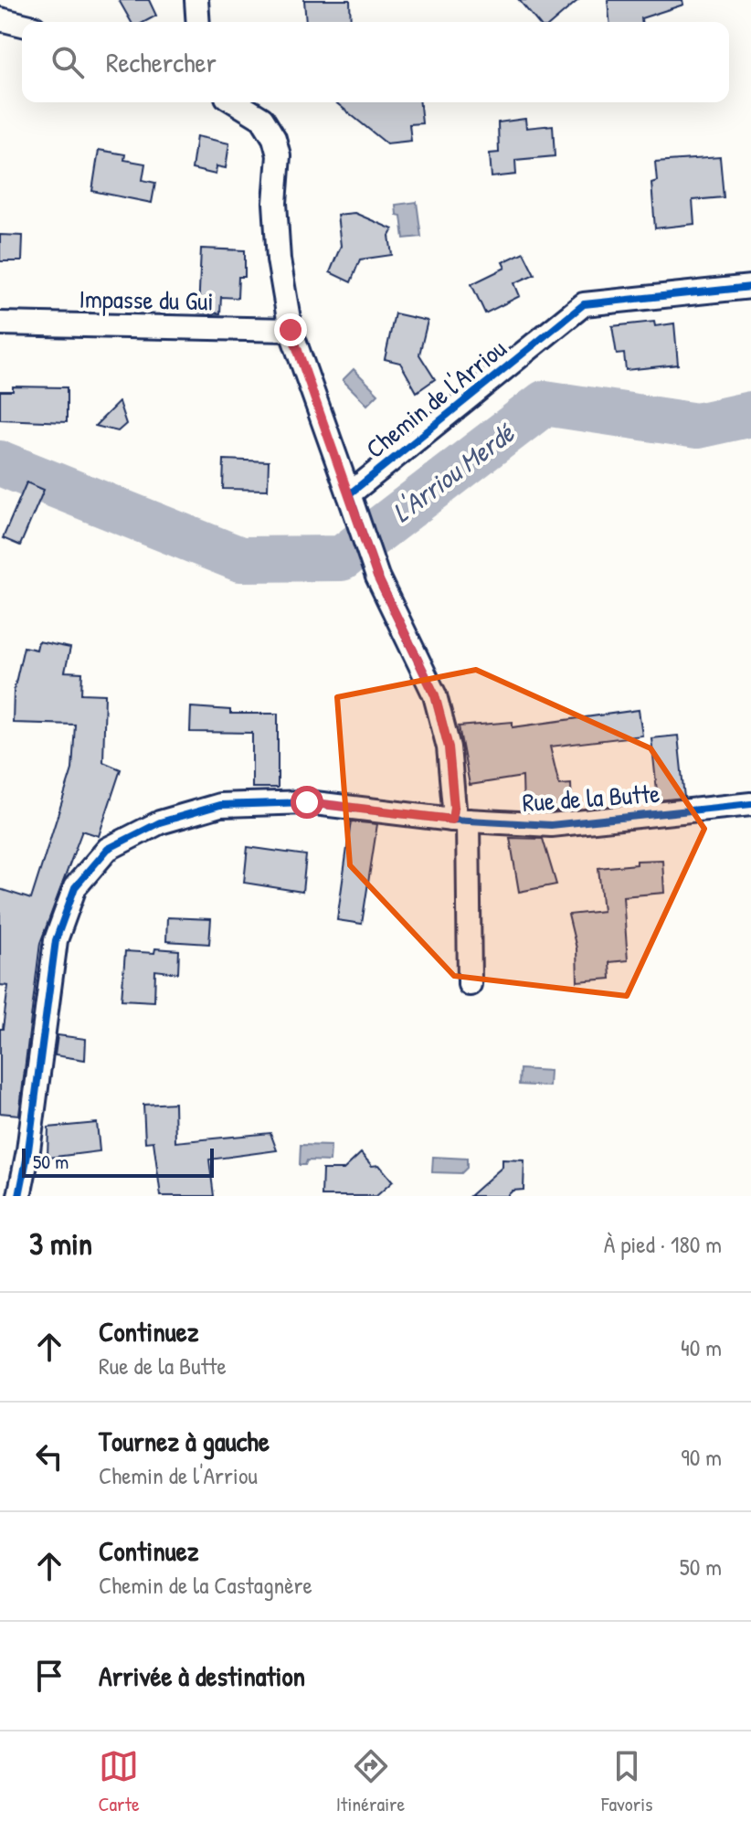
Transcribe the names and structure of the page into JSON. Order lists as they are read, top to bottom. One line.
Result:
{"streets":{"street":["Impasse du Gui","Chemin de l'Arriou","Rue de la Butte"]},"water":["L'Arriou Merdé"],"scale_bar":"50 m","page":{"search":"Rechercher","scale":"50 m","heading":["3 min","À pied · 180 m"],"list":[["Continuez","Rue de la Butte","40 m"],["Tournez à gauche","Chemin de l'Arriou","90 m"],["Continuez","Chemin de la Castagnère","50 m"],"Arrivée à destination"],"nav":["Carte","Itinéraire","Favoris"]}}
